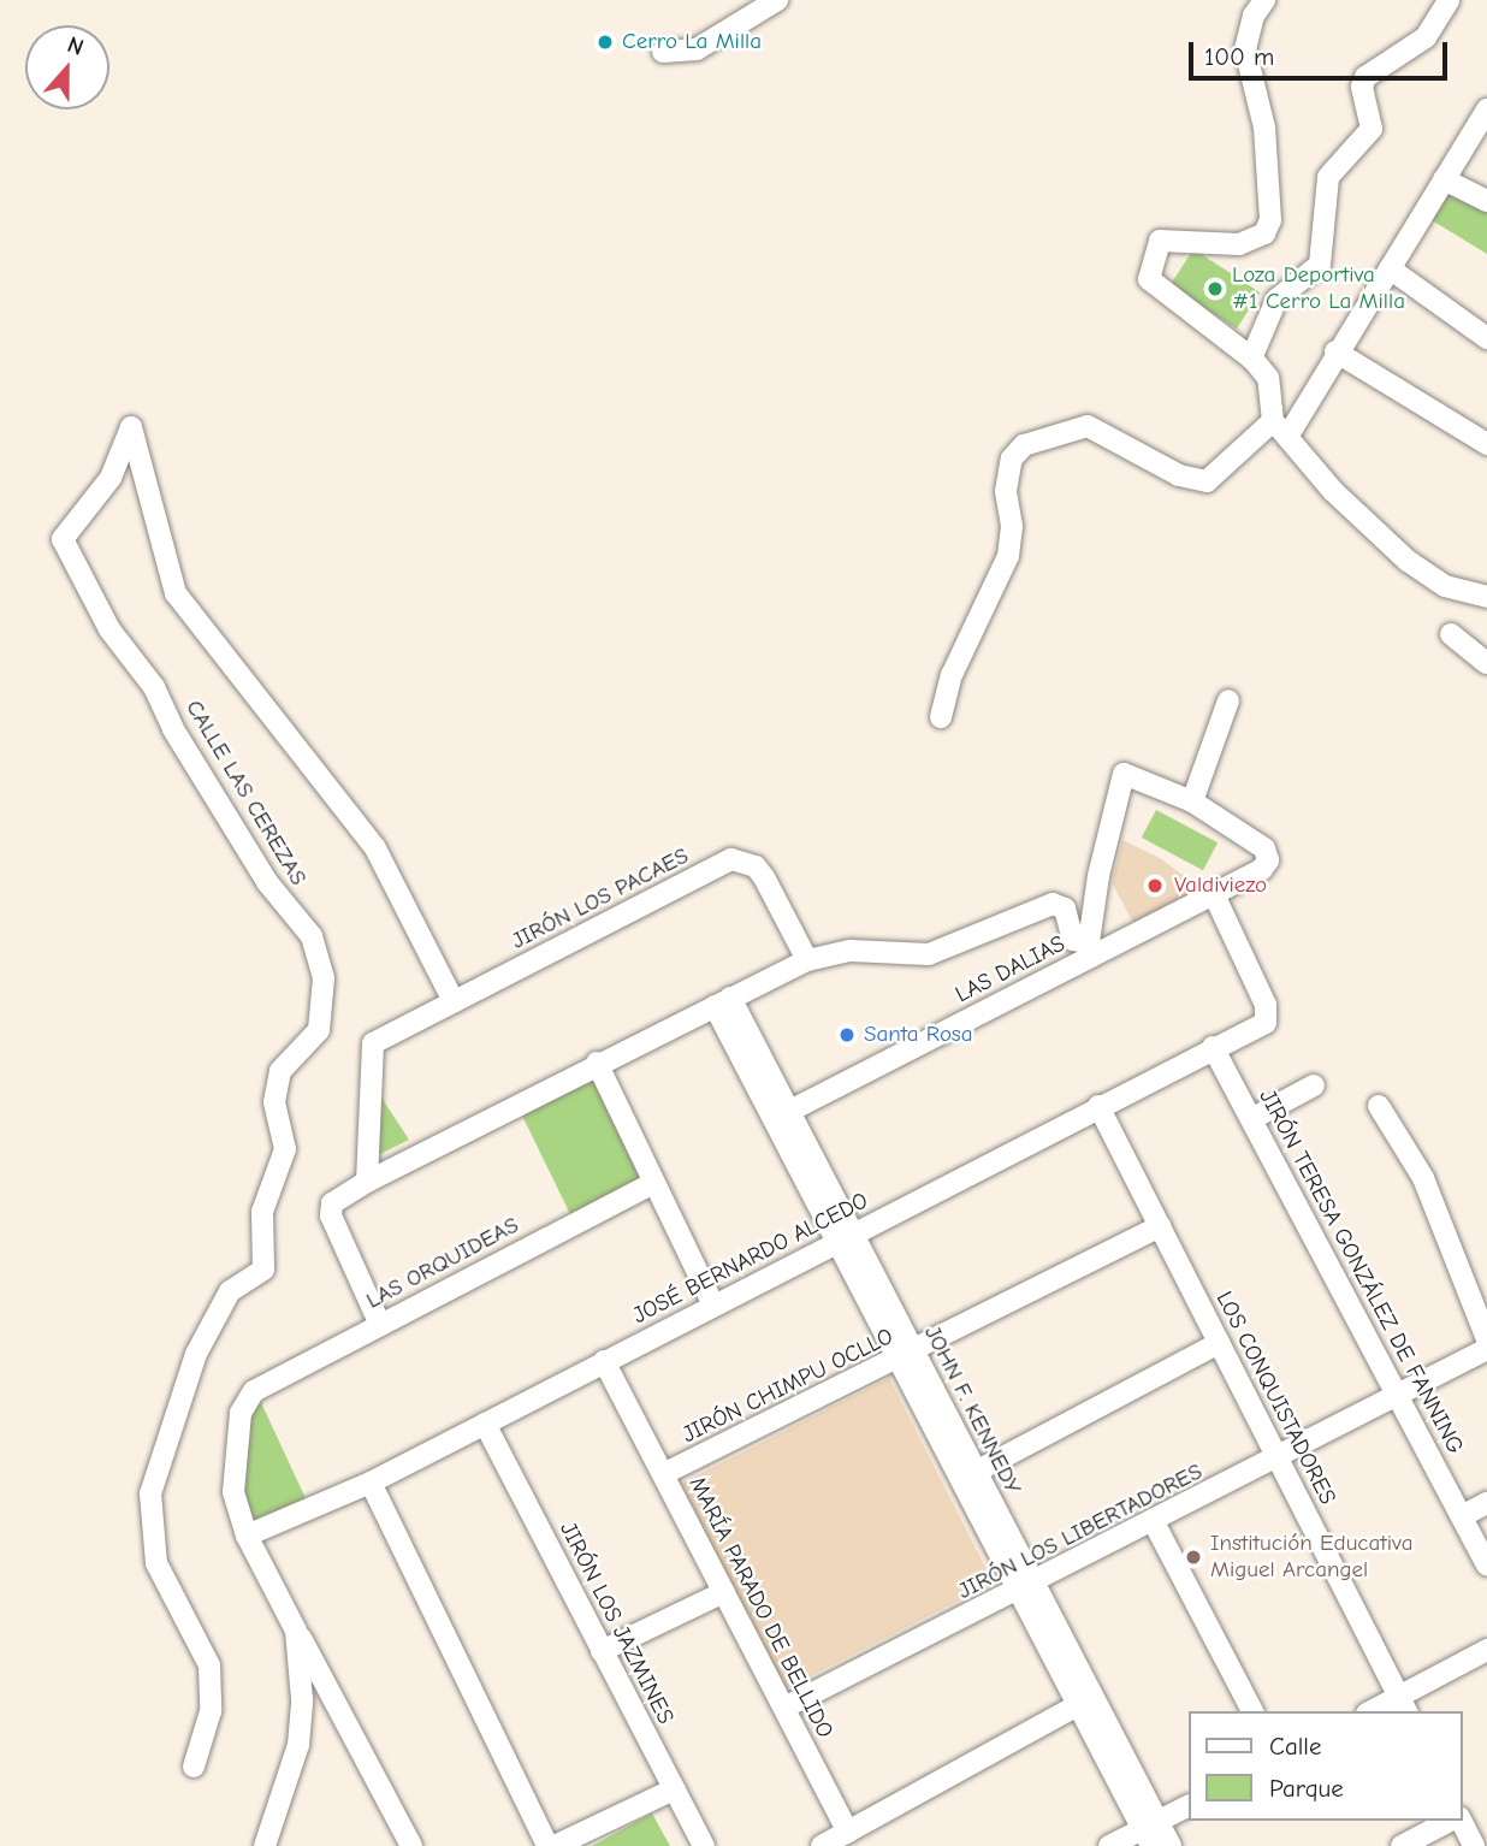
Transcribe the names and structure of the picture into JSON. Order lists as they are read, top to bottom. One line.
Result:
{"streets":{"street":["CALLE LAS CEREZAS","JIRÓN LOS PACAES","LAS DALIAS","JOSÉ BERNARDO ALCEDO","LAS ORQUIDEAS","JIRÓN TERESA GONZÁLEZ DE FANNING","JIRÓN CHIMPU OCLLO","LOS CONQUISTADORES","JOHN F. KENNEDY","JIRÓN LOS LIBERTADORES","MARÍA PARADO DE BELLIDO","JIRÓN LOS JAZMINES"]},"crossings":[["CALLE LAS CEREZAS","JIRÓN LOS PACAES"],["LAS DALIAS","JOSÉ BERNARDO ALCEDO"],["LAS DALIAS","JOHN F. KENNEDY"],["JOSÉ BERNARDO ALCEDO","LAS ORQUIDEAS"],["JOSÉ BERNARDO ALCEDO","JIRÓN TERESA GONZÁLEZ DE FANNING"],["JOSÉ BERNARDO ALCEDO","LOS CONQUISTADORES"],["JOSÉ BERNARDO ALCEDO","JOHN F. KENNEDY"],["JOSÉ BERNARDO ALCEDO","MARÍA PARADO DE BELLIDO"],["JOSÉ BERNARDO ALCEDO","JIRÓN LOS JAZMINES"],["JIRÓN TERESA GONZÁLEZ DE FANNING","JIRÓN LOS LIBERTADORES"],["JIRÓN CHIMPU OCLLO","LOS CONQUISTADORES"],["JIRÓN CHIMPU OCLLO","JOHN F. KENNEDY"],["JIRÓN CHIMPU OCLLO","MARÍA PARADO DE BELLIDO"],["LOS CONQUISTADORES","JIRÓN LOS LIBERTADORES"],["JOHN F. KENNEDY","JIRÓN LOS LIBERTADORES"],["JIRÓN LOS LIBERTADORES","MARÍA PARADO DE BELLIDO"]],"places":["Cerro La Milla","Loza Deportiva #1 Cerro La Milla","Valdiviezo","Santa Rosa","Institución Educativa Miguel Arcangel"],"legend":["Calle","Parque"],"scale_bar":"100 m","north":"top"}
